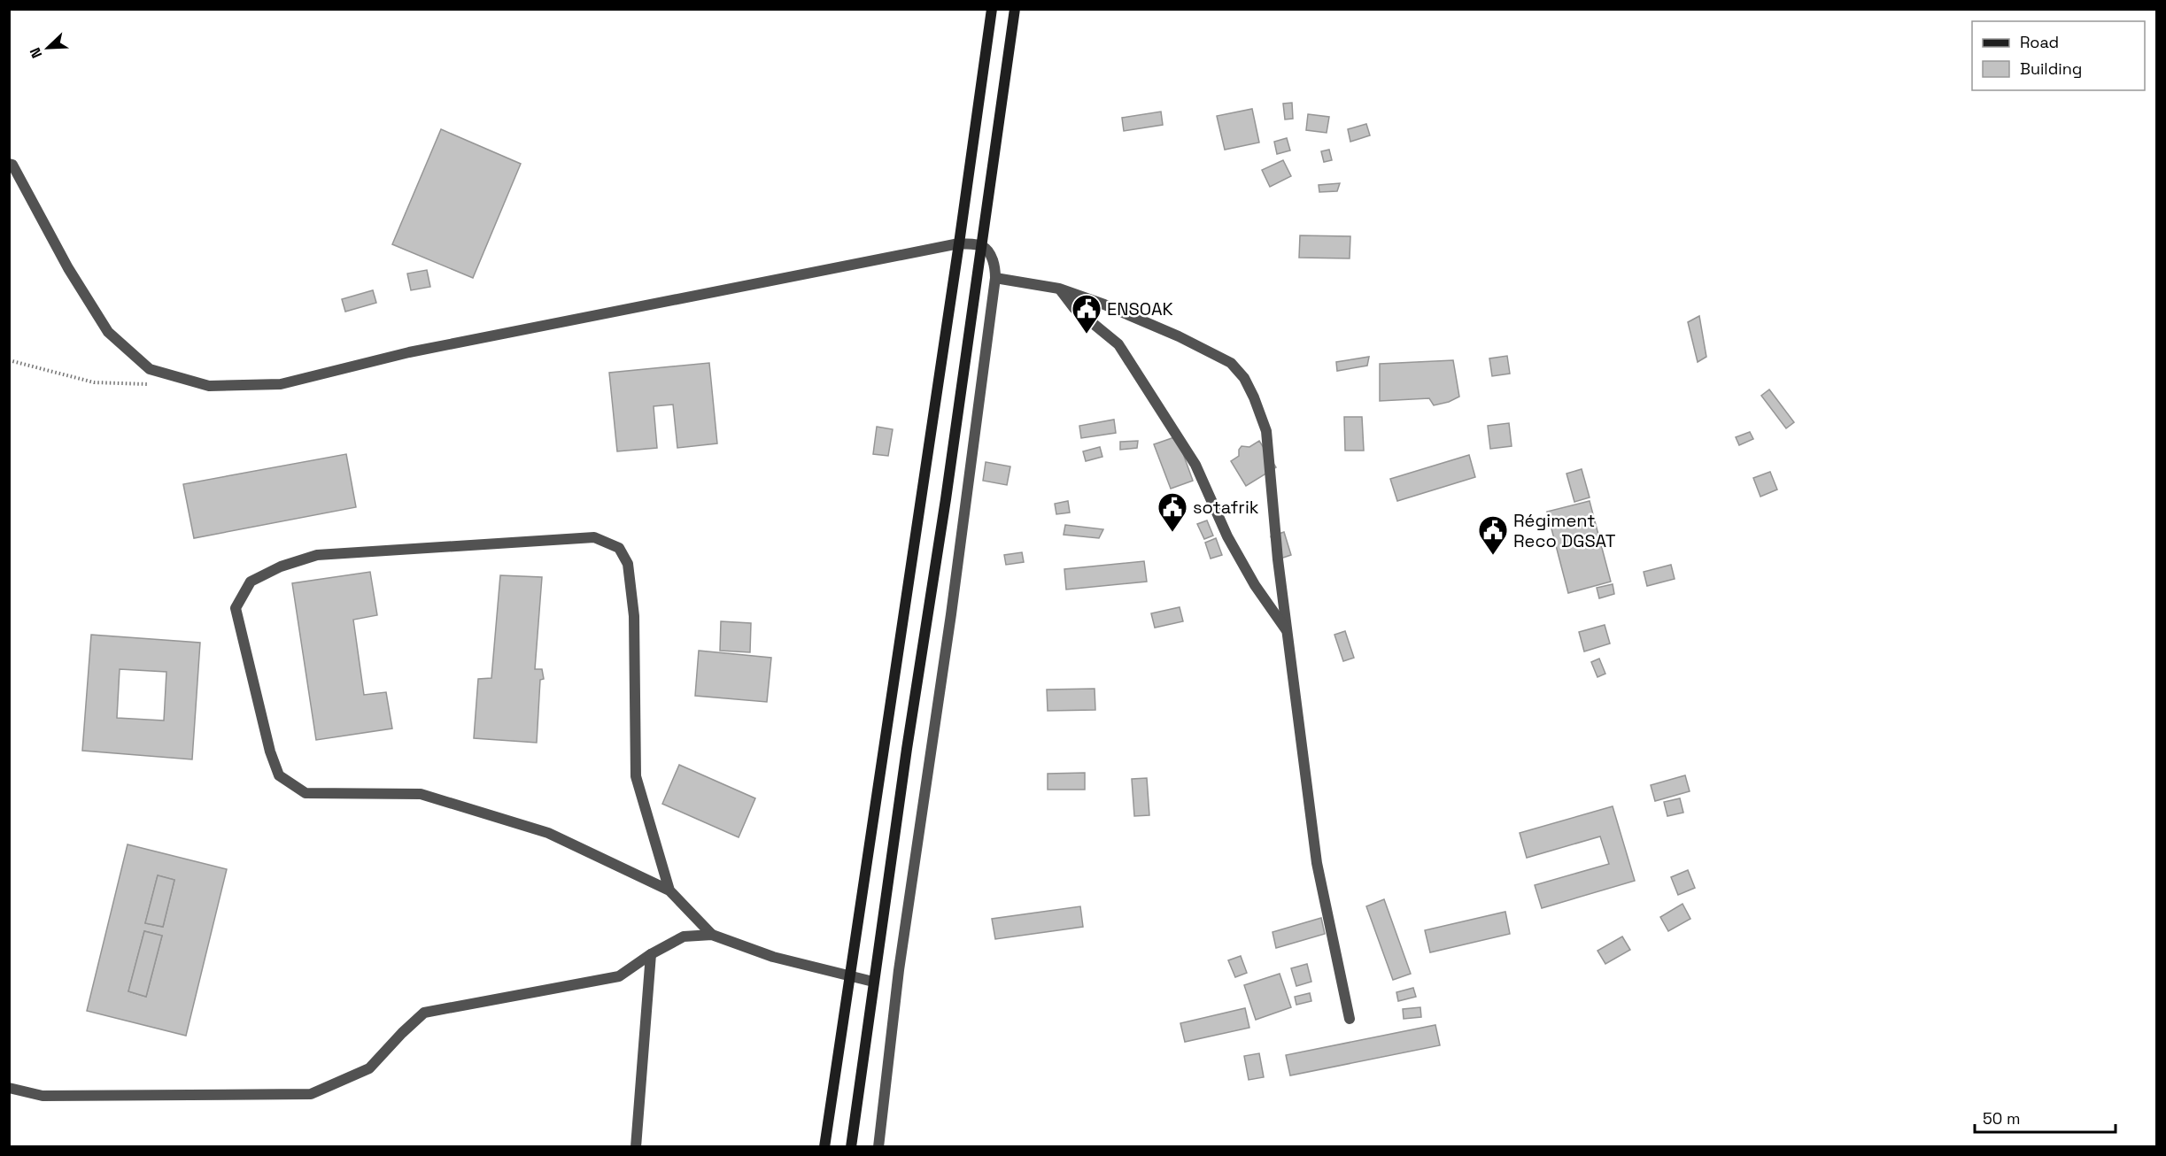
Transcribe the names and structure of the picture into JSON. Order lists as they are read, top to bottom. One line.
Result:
{"places":{"public building":["ENSOAK","sotafrik","Régiment Reco DGSAT"]},"legend":["Road","Building"],"scale_bar":"50 m","north":"bottom left"}
